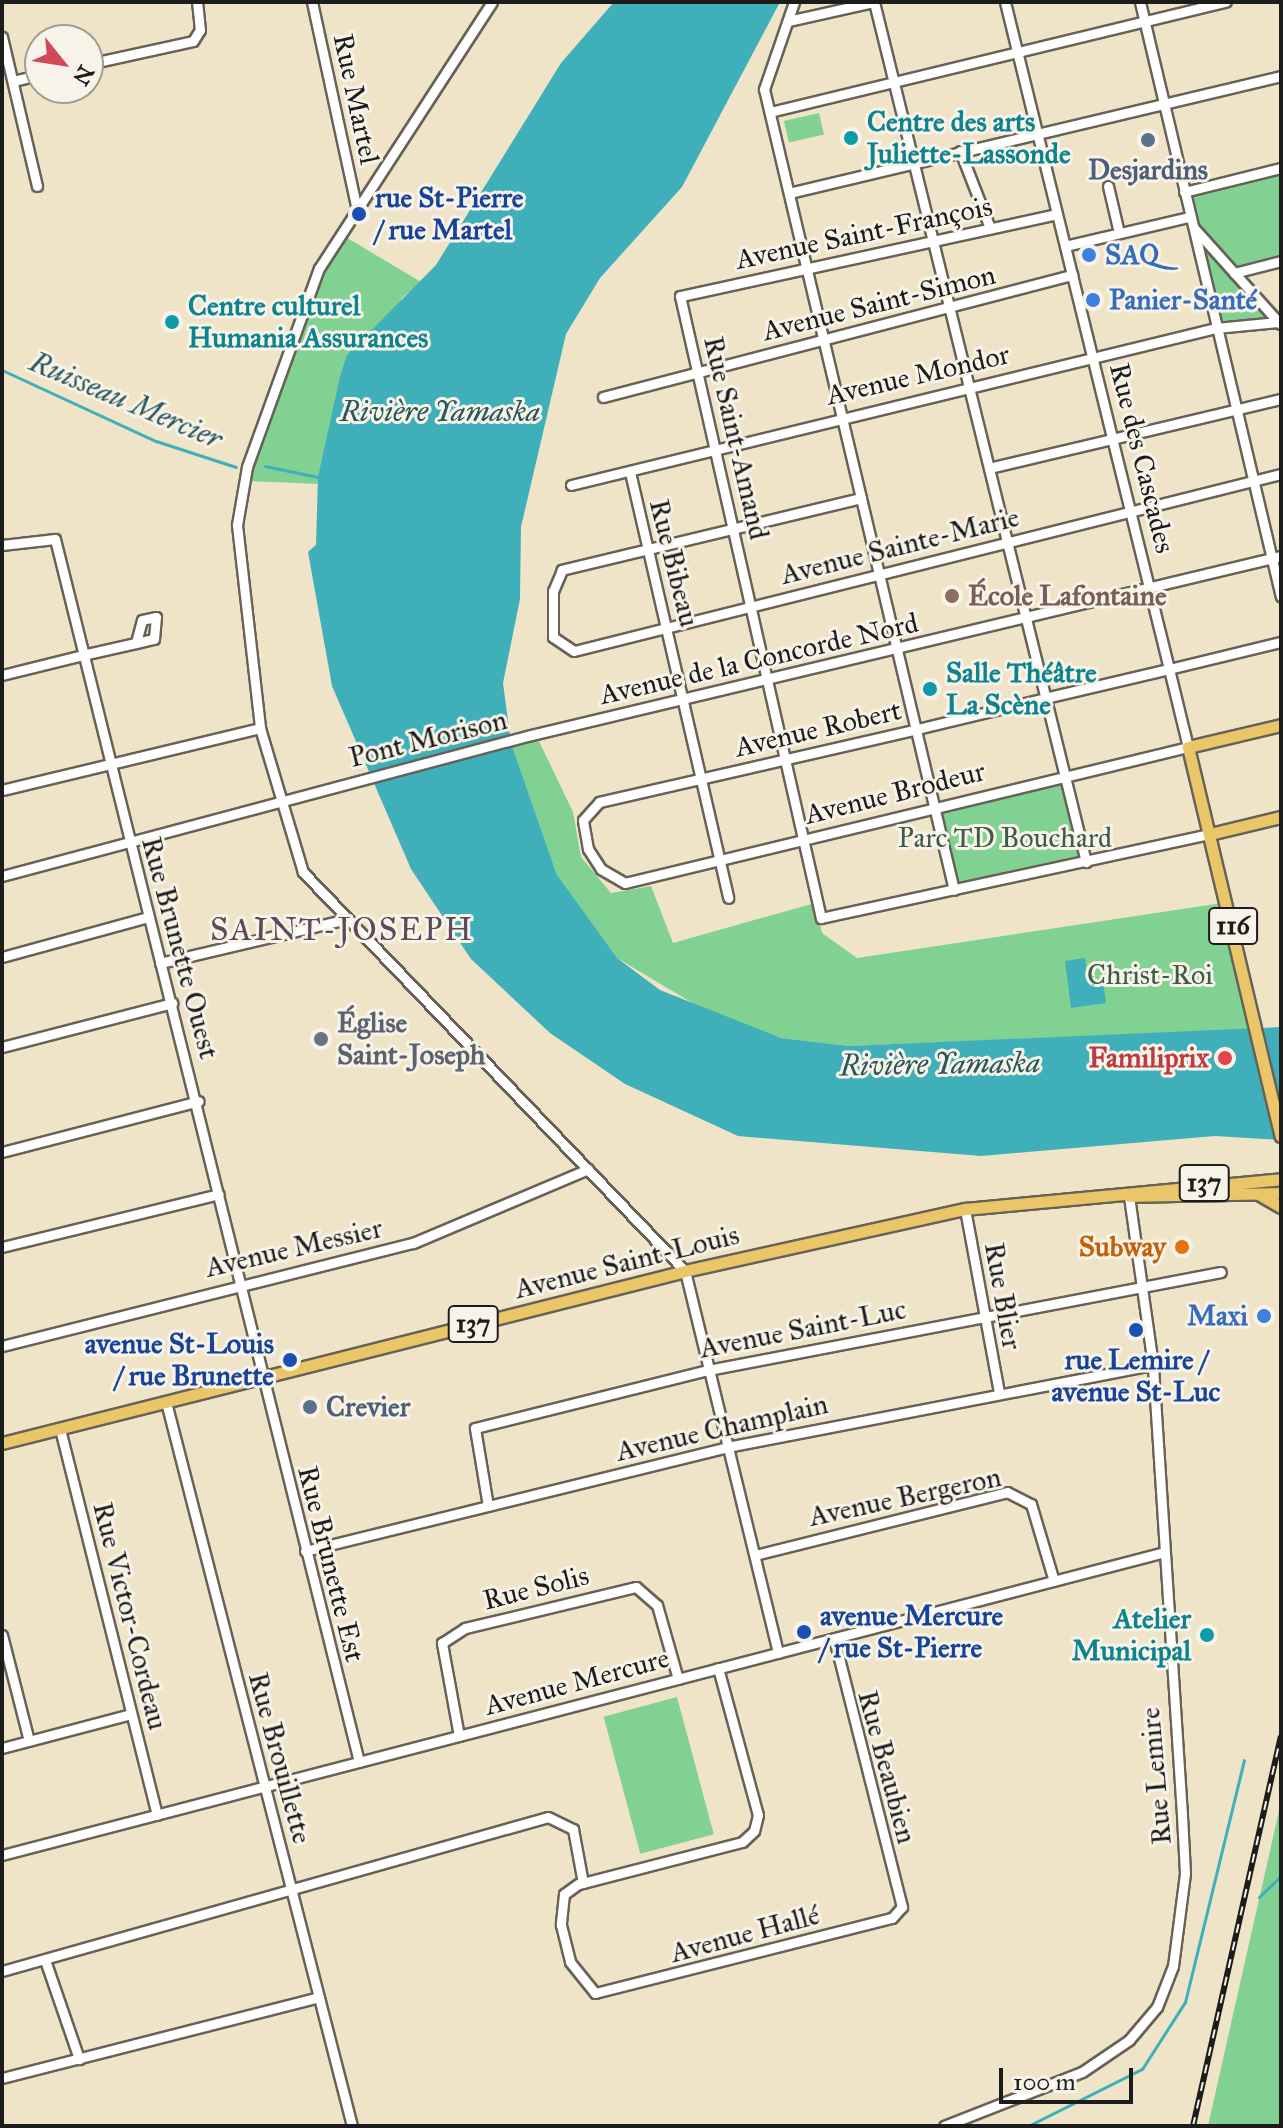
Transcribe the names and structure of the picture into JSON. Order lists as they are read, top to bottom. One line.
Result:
{"streets":{"main road":["Rue des Cascades","Avenue Brodeur","116","137","Avenue Saint-Louis"],"street":["Rue Martel","Avenue Saint-François","Avenue Saint-Simon","Avenue Mondor","Rue Saint-Amand","Avenue Sainte-Marie","Rue Bibeau","Avenue de la Concorde Nord","Avenue Robert","Pont Morison","Rue Brunette Ouest","Avenue Messier","Rue Blier","Avenue Saint-Luc","Avenue Champlain","Avenue Bergeron","Rue Brunette Est","Rue Solis","Rue Victor-Cordeau","Avenue Mercure","Rue Brouillette","Rue Beaubien","Rue Lemire","Avenue Hallé"]},"crossings":[["Avenue Saint-François","Rue Saint-Amand"],["Avenue Saint-François","Rue des Cascades"],["Avenue Saint-Simon","Rue Saint-Amand"],["Avenue Saint-Simon","Rue des Cascades"],["Avenue Mondor","Rue Saint-Amand"],["Avenue Mondor","Rue des Cascades"],["Avenue Mondor","Rue Bibeau"],["Rue Saint-Amand","Avenue Sainte-Marie"],["Rue Saint-Amand","Avenue de la Concorde Nord"],["Rue Saint-Amand","Avenue Robert"],["Rue Saint-Amand","Avenue Brodeur"],["Rue des Cascades","Avenue Sainte-Marie"],["Rue des Cascades","Avenue de la Concorde Nord"],["Rue des Cascades","Avenue Robert"],["Rue des Cascades","Avenue Brodeur"],["Avenue Sainte-Marie","Rue Bibeau"],["Rue Bibeau","Avenue de la Concorde Nord"],["Rue Bibeau","Avenue Robert"],["Rue Bibeau","Avenue Brodeur"],["Avenue de la Concorde Nord","Pont Morison"],["Avenue Robert","Avenue Brodeur"],["Pont Morison","Rue Brunette Ouest"],["Rue Brunette Ouest","Avenue Messier"],["Rue Brunette Ouest","Avenue Saint-Louis"],["Rue Brunette Ouest","Rue Brunette Est"],["Avenue Saint-Louis","Rue Blier"],["Avenue Saint-Louis","Rue Brunette Est"],["Avenue Saint-Louis","Rue Victor-Cordeau"],["Avenue Saint-Louis","Rue Brouillette"],["Avenue Saint-Louis","Rue Lemire"],["Rue Blier","Avenue Saint-Luc"],["Rue Blier","Avenue Champlain"],["Avenue Saint-Luc","Avenue Champlain"],["Avenue Saint-Luc","Rue Lemire"],["Avenue Champlain","Rue Brunette Est"],["Avenue Champlain","Rue Lemire"],["Avenue Bergeron","Avenue Mercure"],["Rue Brunette Est","Avenue Mercure"],["Rue Solis","Avenue Mercure"],["Rue Victor-Cordeau","Avenue Mercure"],["Avenue Mercure","Rue Brouillette"],["Avenue Mercure","Rue Beaubien"],["Avenue Mercure","Rue Lemire"],["Rue Beaubien","Avenue Hallé"]],"districts":["SAINT-JOSEPH"],"water":["Ruisseau Mercier","Rivière Yamaska"],"parks":["Parc TD Bouchard","Christ-Roi"],"places":["Centre des arts Juliette-Lassonde","Desjardins","rue St-Pierre / rue Martel","SAQ","Panier-Santé","Centre culturel Humania Assurances","École Lafontaine","Salle Théâtre La Scène","Église Saint-Joseph","Familiprix","Subway","Maxi","rue Lemire / avenue St-Luc","avenue St-Louis / rue Brunette","Crevier","avenue Mercure / rue St-Pierre","Atelier Municipal"],"scale_bar":"100 m","north":"bottom right"}
